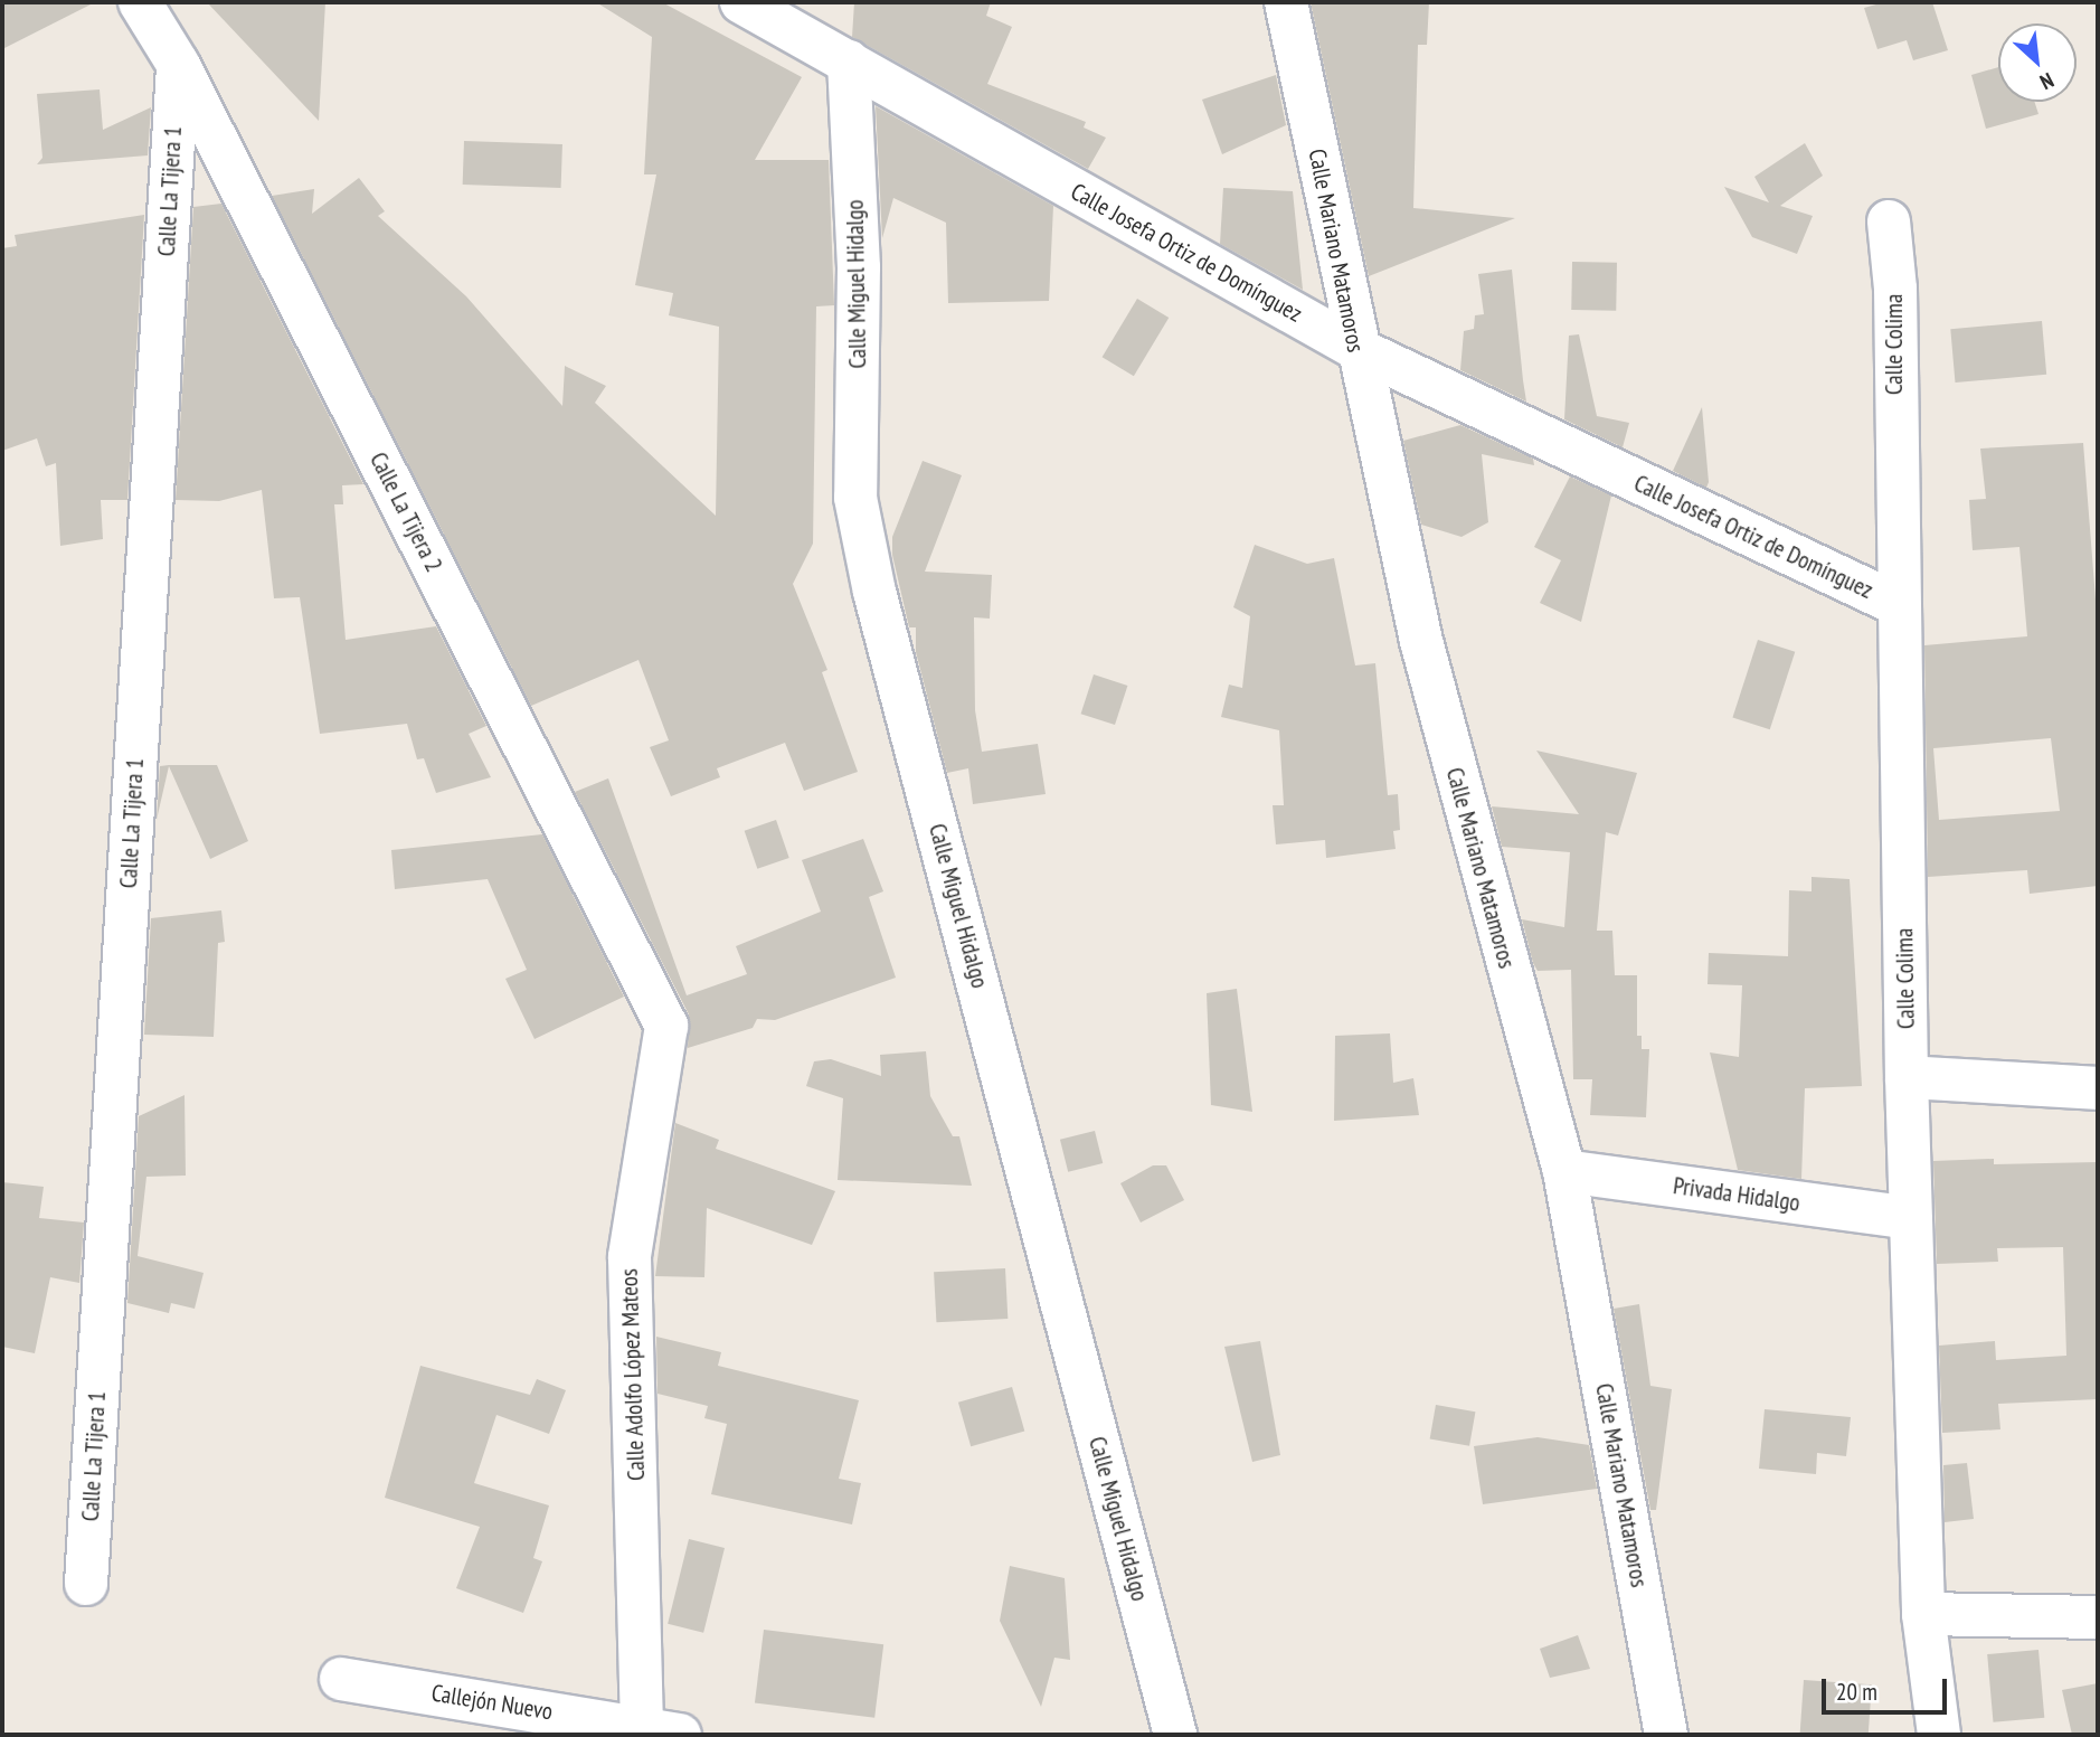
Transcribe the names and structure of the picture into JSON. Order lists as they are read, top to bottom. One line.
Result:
{"streets":{"street":["Calle La Tijera 1","Calle Mariano Matamoros","Calle Josefa Ortiz de Domínguez","Calle Miguel Hidalgo","Calle Colima","Calle La Tijera 2","Privada Hidalgo","Calle Adolfo López Mateos","Callejón Nuevo"]},"crossings":[["Calle La Tijera 1","Calle La Tijera 2"],["Calle Mariano Matamoros","Calle Josefa Ortiz de Domínguez"],["Calle Mariano Matamoros","Privada Hidalgo"],["Calle Josefa Ortiz de Domínguez","Calle Miguel Hidalgo"],["Calle Josefa Ortiz de Domínguez","Calle Colima"],["Calle Colima","Privada Hidalgo"],["Calle La Tijera 2","Calle Adolfo López Mateos"],["Calle Adolfo López Mateos","Callejón Nuevo"]],"scale_bar":"20 m","north":"bottom right"}
